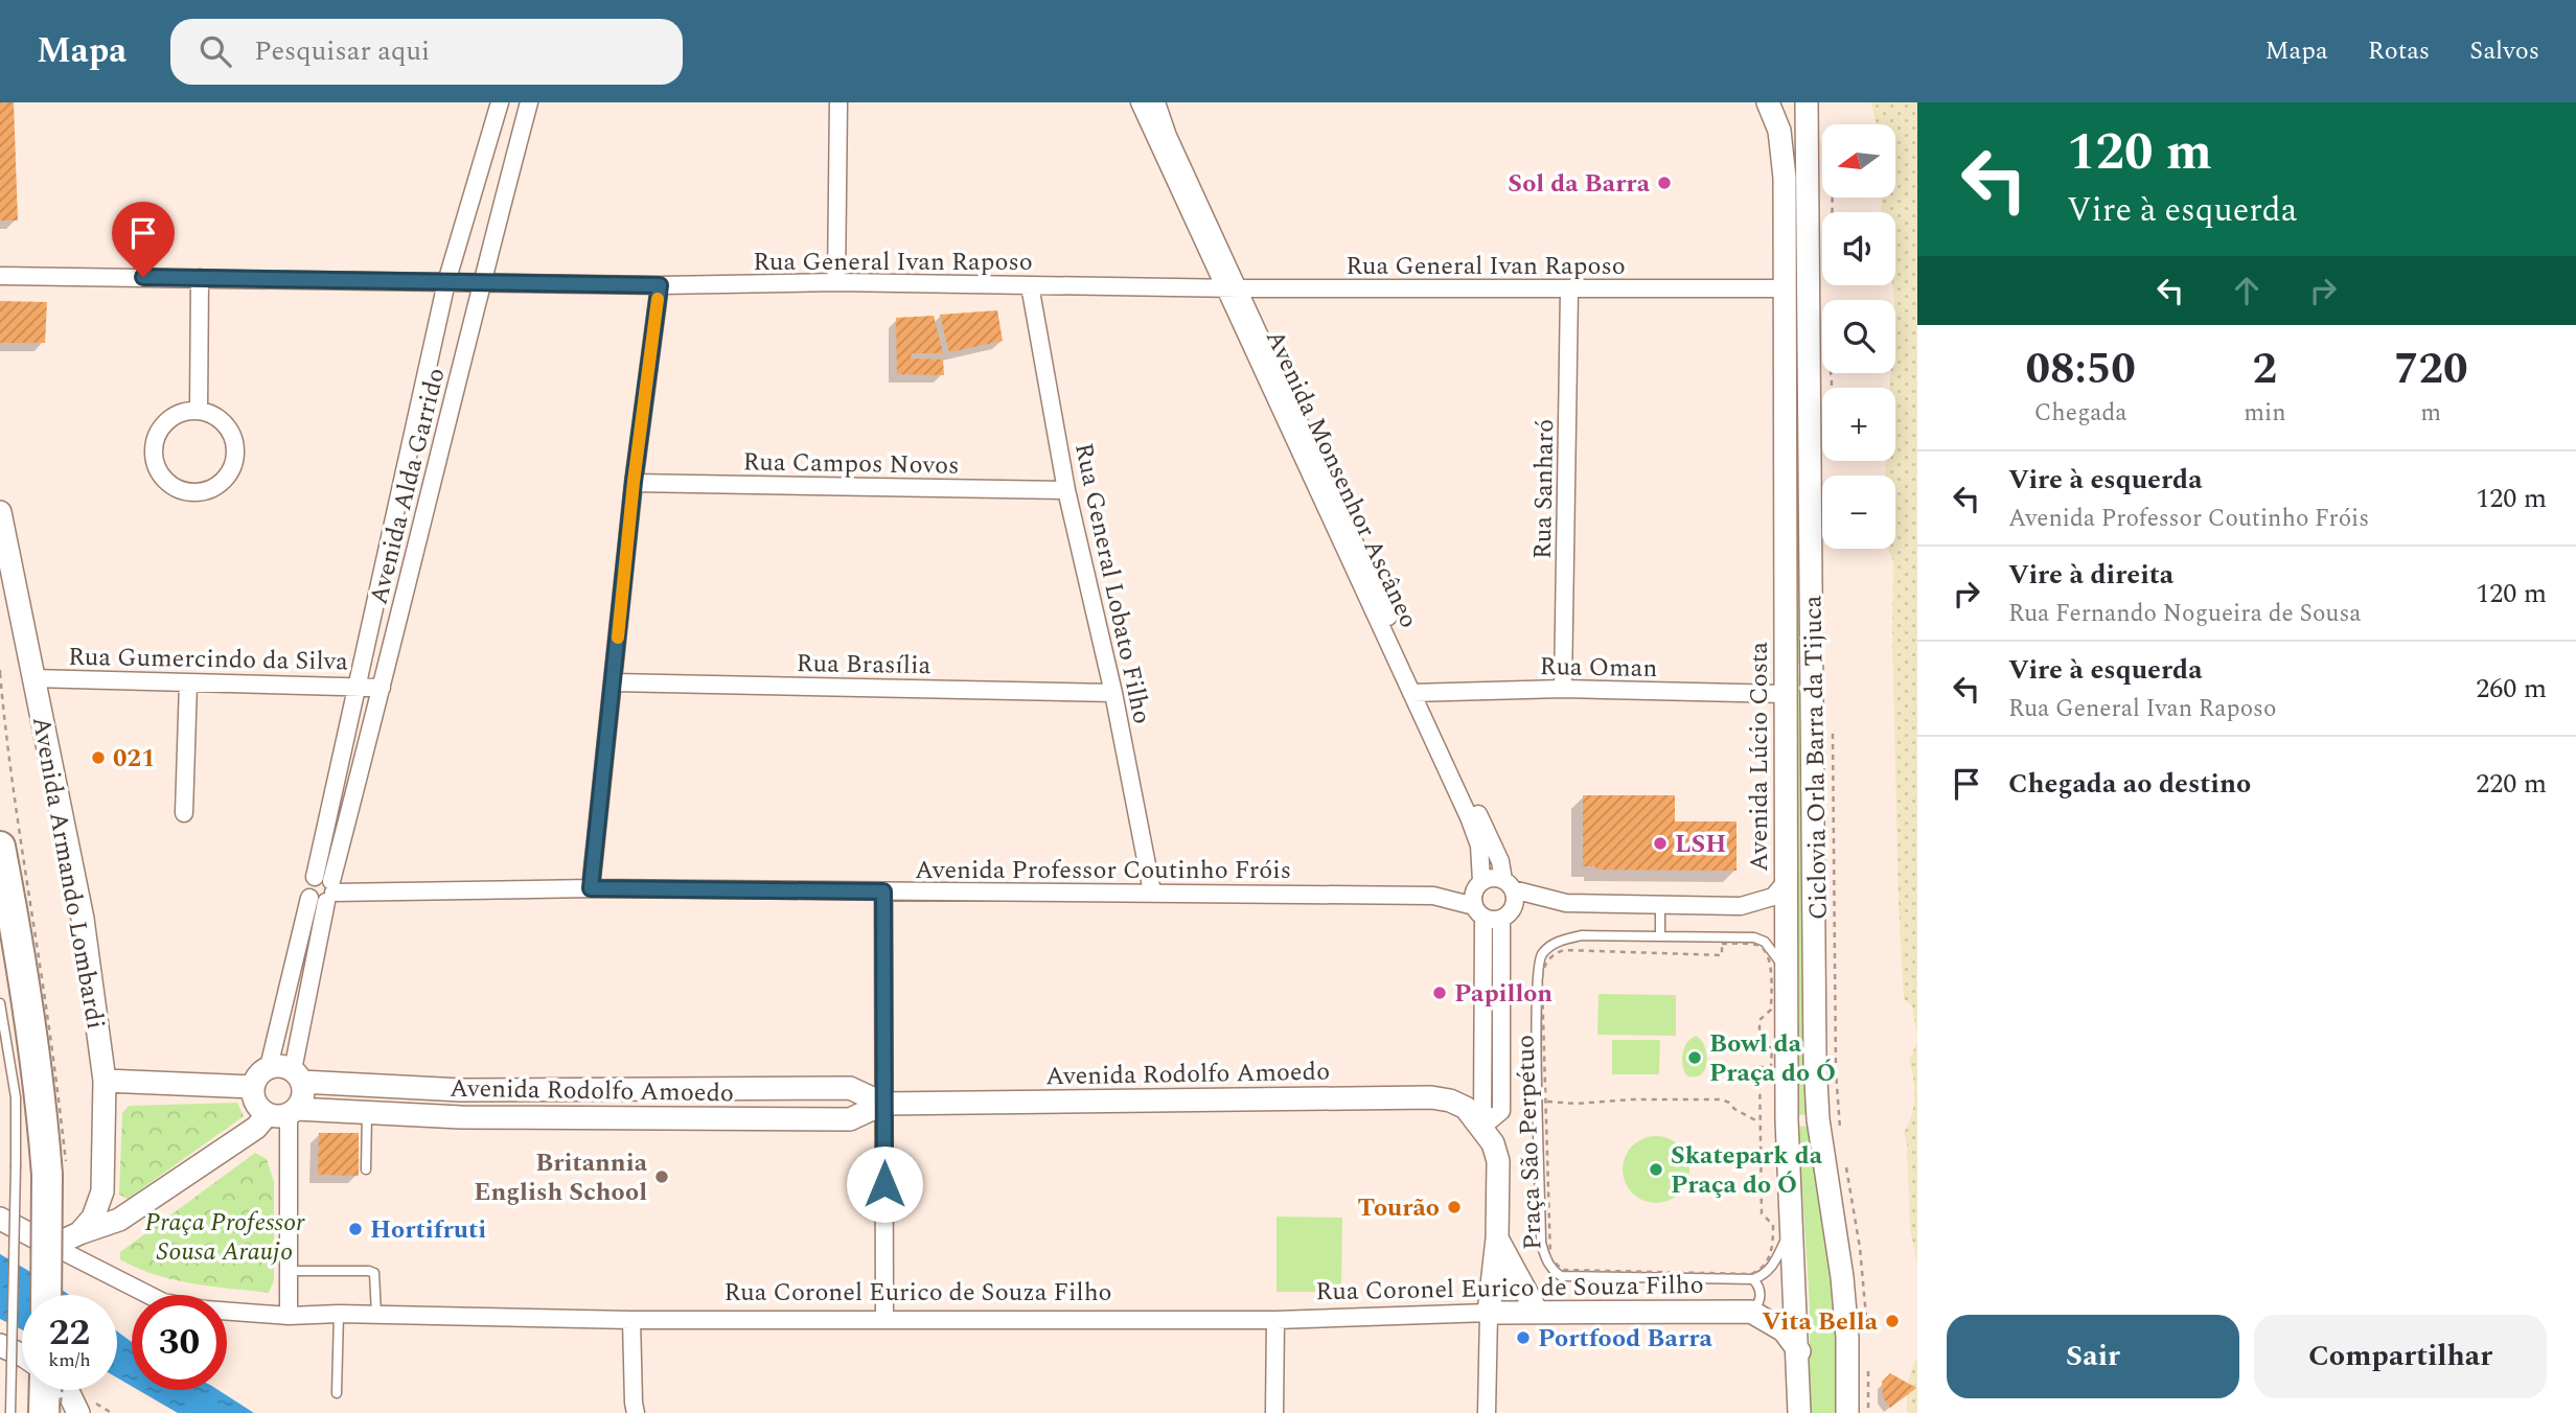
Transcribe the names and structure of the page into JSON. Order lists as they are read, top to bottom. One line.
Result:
{"streets":{"main road":["Avenida Lúcio Costa","Avenida Armando Lombardi","Avenida Rodolfo Amoedo","Rua Coronel Eurico de Souza Filho"],"street":["Rua General Ivan Raposo","Rua Campos Novos","Avenida Monsenhor Ascâneo","Avenida Alda Garrido","Rua Sanharó","Rua General Lobato Filho","Rua Gumercindo da Silva","Rua Brasília","Rua Oman","Avenida Professor Coutinho Fróis"],"lane":["Praça São Perpétuo"],"path":["Ciclovia Orla Barra da Tijuca"]},"crossings":[["Rua General Ivan Raposo","Avenida Monsenhor Ascâneo"],["Rua General Ivan Raposo","Avenida Alda Garrido"],["Rua General Ivan Raposo","Rua Sanharó"],["Rua General Ivan Raposo","Rua General Lobato Filho"],["Rua General Ivan Raposo","Avenida Lúcio Costa"],["Rua Campos Novos","Rua General Lobato Filho"],["Avenida Monsenhor Ascâneo","Rua Oman"],["Avenida Monsenhor Ascâneo","Avenida Professor Coutinho Fróis"],["Avenida Alda Garrido","Rua Gumercindo da Silva"],["Avenida Alda Garrido","Avenida Professor Coutinho Fróis"],["Avenida Alda Garrido","Avenida Rodolfo Amoedo"],["Rua Sanharó","Rua Oman"],["Rua General Lobato Filho","Rua Brasília"],["Rua General Lobato Filho","Avenida Professor Coutinho Fróis"],["Rua Gumercindo da Silva","Avenida Armando Lombardi"],["Rua Oman","Avenida Lúcio Costa"],["Avenida Lúcio Costa","Praça São Perpétuo"]],"parks":["Praça Professor Sousa Araujo"],"places":["Sol da Barra","021","LSH","Papillon","Bowl da Praça do Ó","Skatepark da Praça do Ó","Britannia English School","Tourão","Hortifruti","Vita Bella","Portfood Barra"],"north":"left","page":{"header":"Mapa","search":"Pesquisar aqui","nav":["Mapa","Rotas","Salvos"],"turn":["120 m","Vire à esquerda"],"map_buttons":["+","−"],"eta":["08:50","Chegada","2","min","720","m"],"list":[{"name":"Vire à esquerda","note":"Avenida Professor Coutinho Fróis","value":"120 m"},{"name":"Vire à direita","note":"Rua Fernando Nogueira de Sousa","value":"120 m"},{"name":"Vire à esquerda","note":"Rua General Ivan Raposo","value":"260 m"},{"name":"Chegada ao destino","value":"220 m"}],"speed":"22 km/h","limit":"30","buttons":["Sair","Compartilhar"]}}
